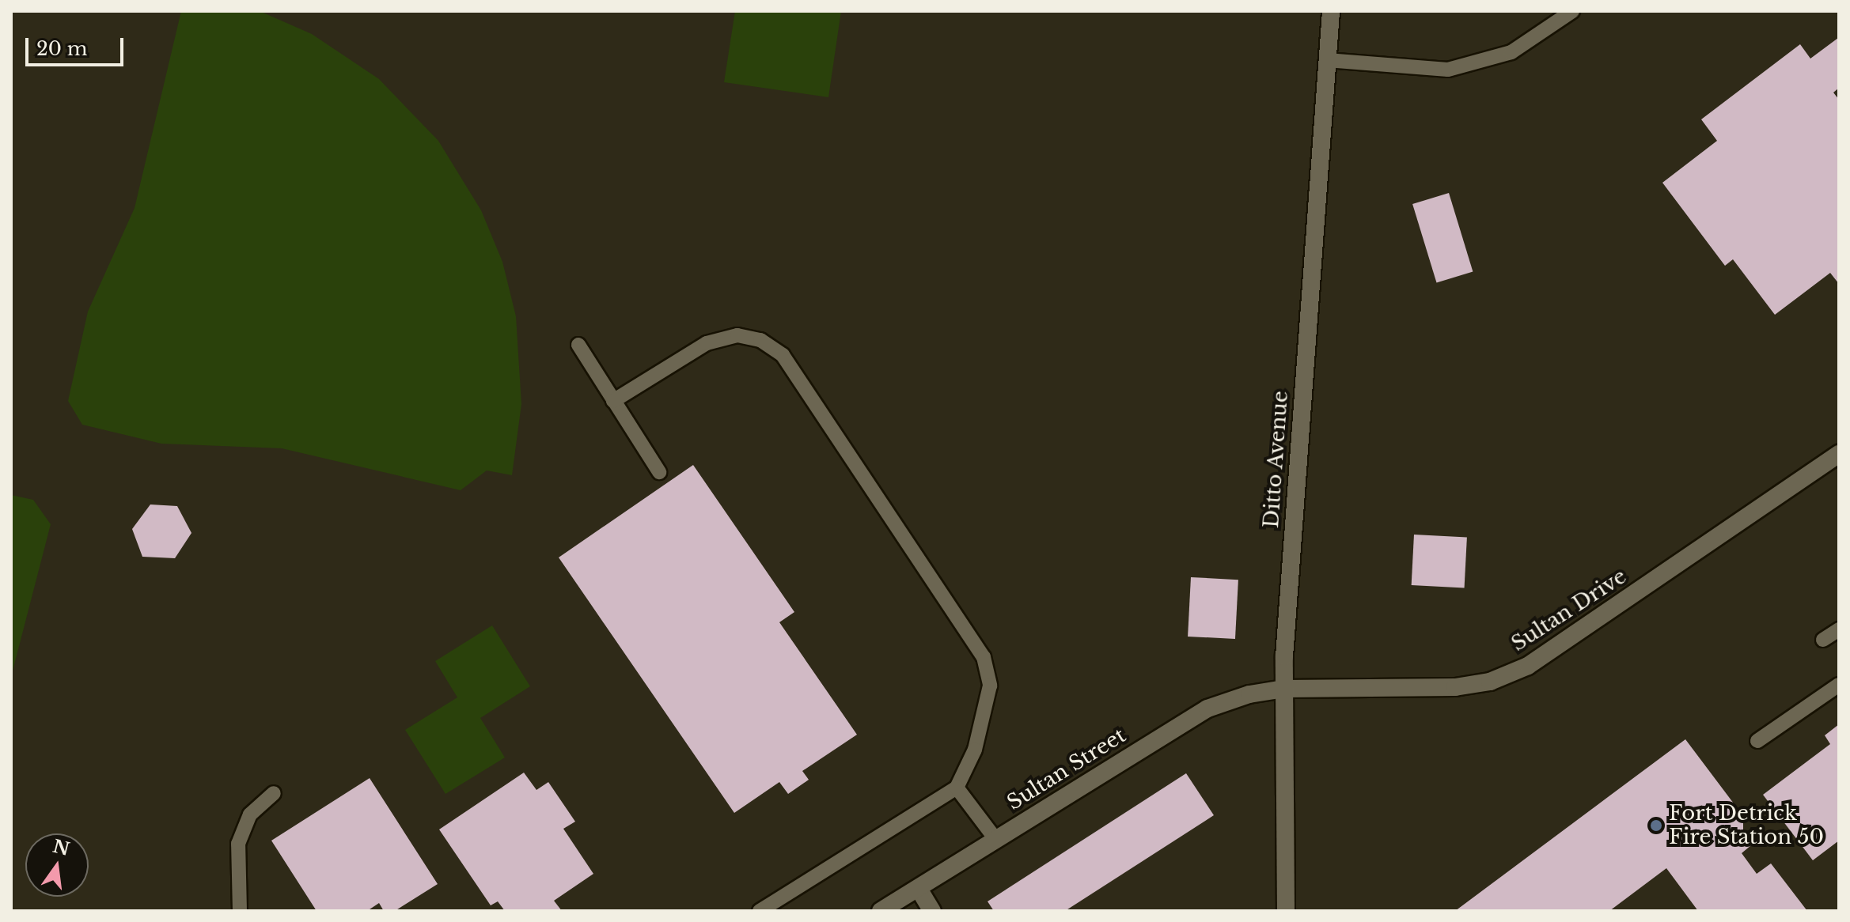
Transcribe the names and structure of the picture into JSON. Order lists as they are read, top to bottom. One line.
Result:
{"streets":{"street":["Ditto Avenue","Sultan Drive","Sultan Street"]},"crossings":[["Ditto Avenue","Sultan Drive"],["Ditto Avenue","Sultan Street"],["Sultan Drive","Sultan Street"]],"places":["Fort Detrick Fire Station 50"],"scale_bar":"20 m","north":"top"}
